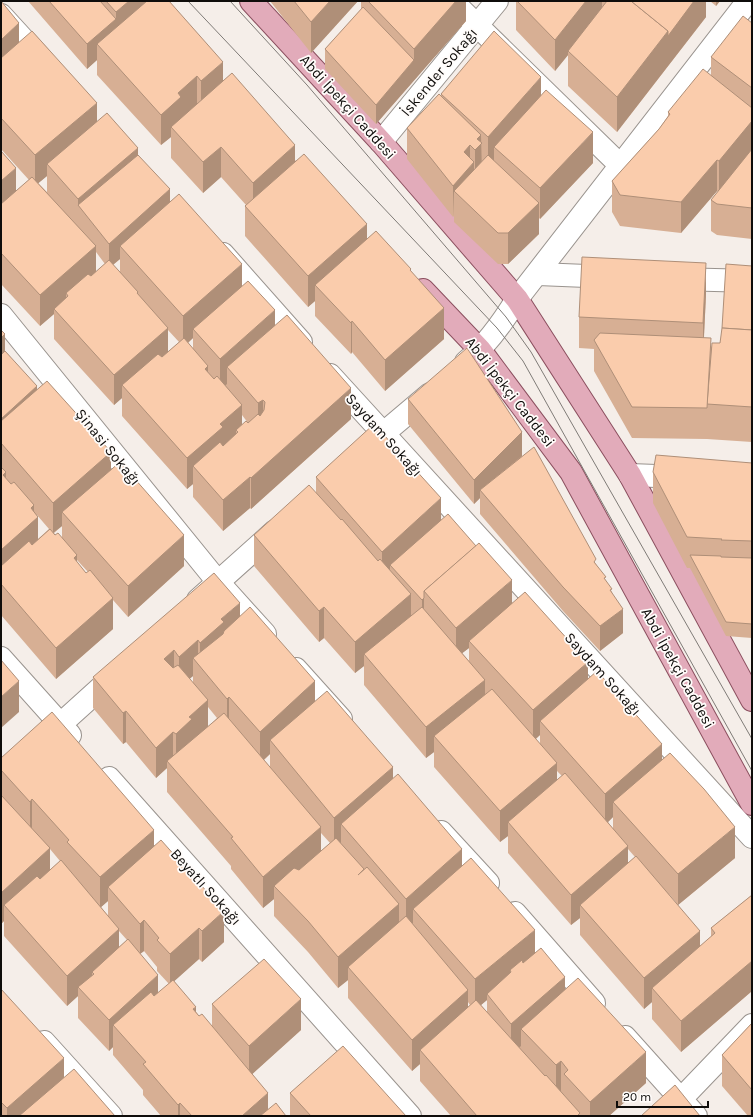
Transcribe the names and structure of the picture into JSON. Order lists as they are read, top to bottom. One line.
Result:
{"streets":{"main road":["Abdi İpekçi Caddesi"],"street":["İskender Sokağı","Saydam Sokağı","Şinasi Sokağı","Beyatlı Sokağı"]},"crossings":[["İskender Sokağı","Abdi İpekçi Caddesi"]],"scale_bar":"20 m"}
